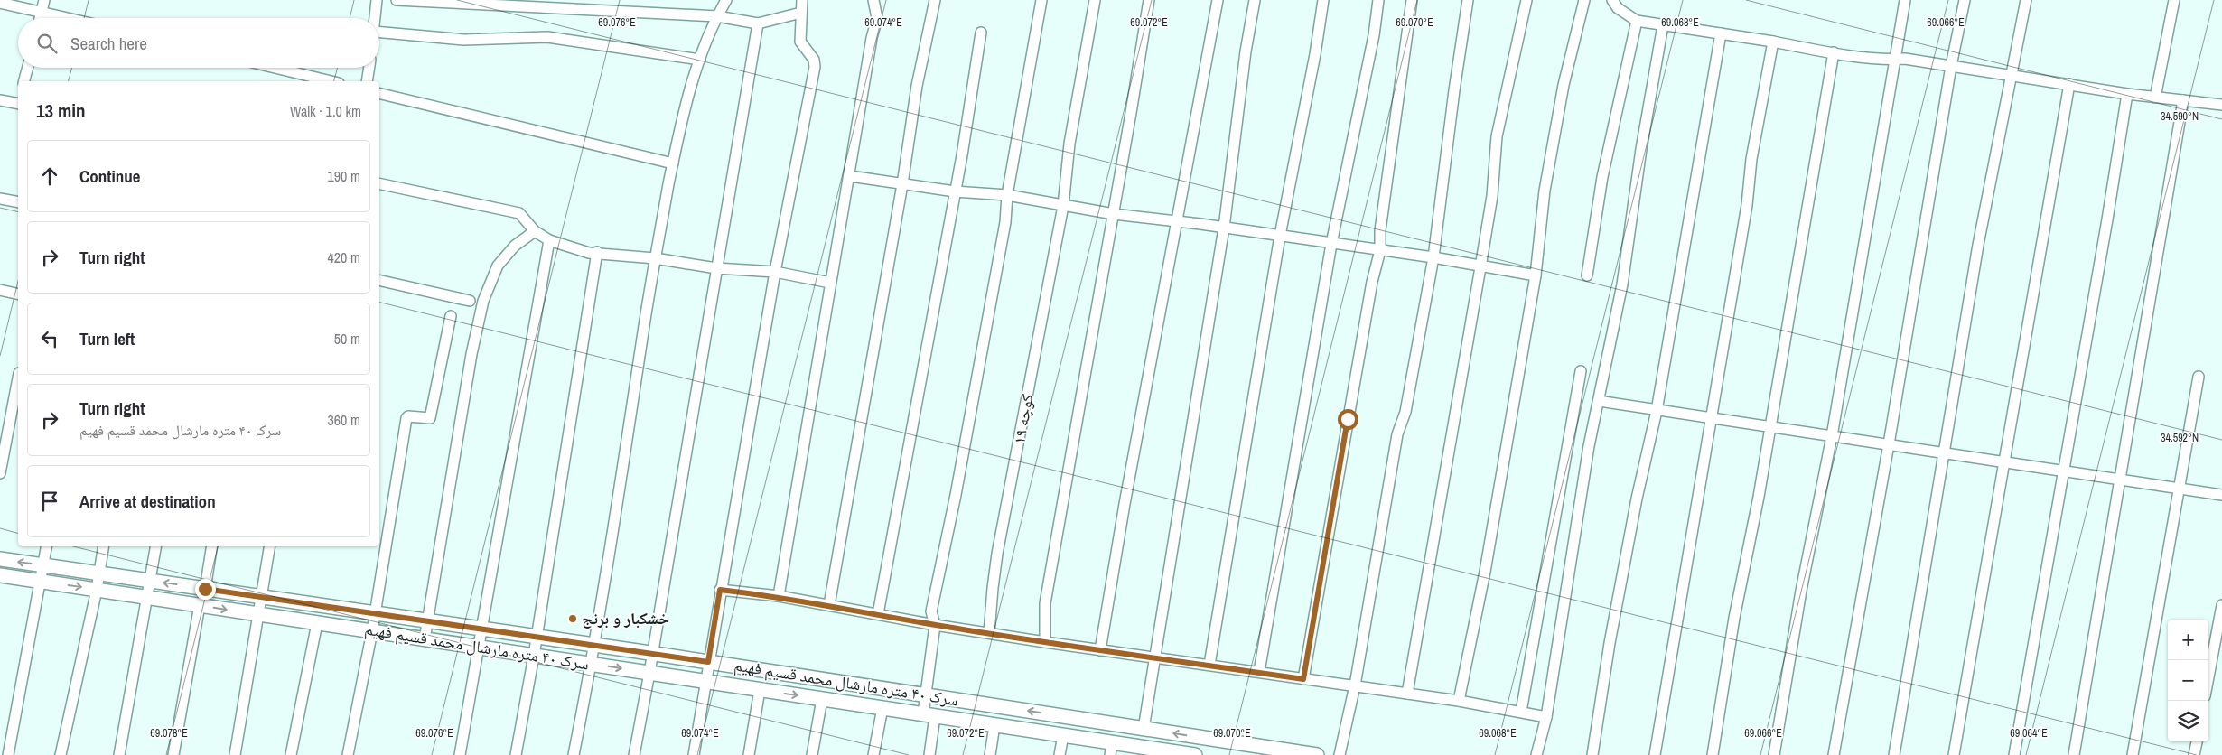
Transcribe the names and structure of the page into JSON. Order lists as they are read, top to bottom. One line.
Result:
{"streets":{"street":["کوچه ۱۹","سرک ۴۰ متره مارشال محمد قسیم فهیم"]},"places":["خشکبار و برنج"],"page":{"search":"Search here","heading":["13 min","Walk · 1.0 km"],"list":[["Continue","190 m"],["Turn right","420 m"],["Turn left","50 m"],["Turn right","سرک ۴۰ متره مارشال محمد قسیم فهیم","360 m"],"Arrive at destination"],"map_buttons":["+","−"]},"coordinates":["69.066°E","69.076°E","69.074°E","69.072°E","69.070°E","69.068°E","34.590°N","34.592°N","69.078°E","69.064°E"]}
